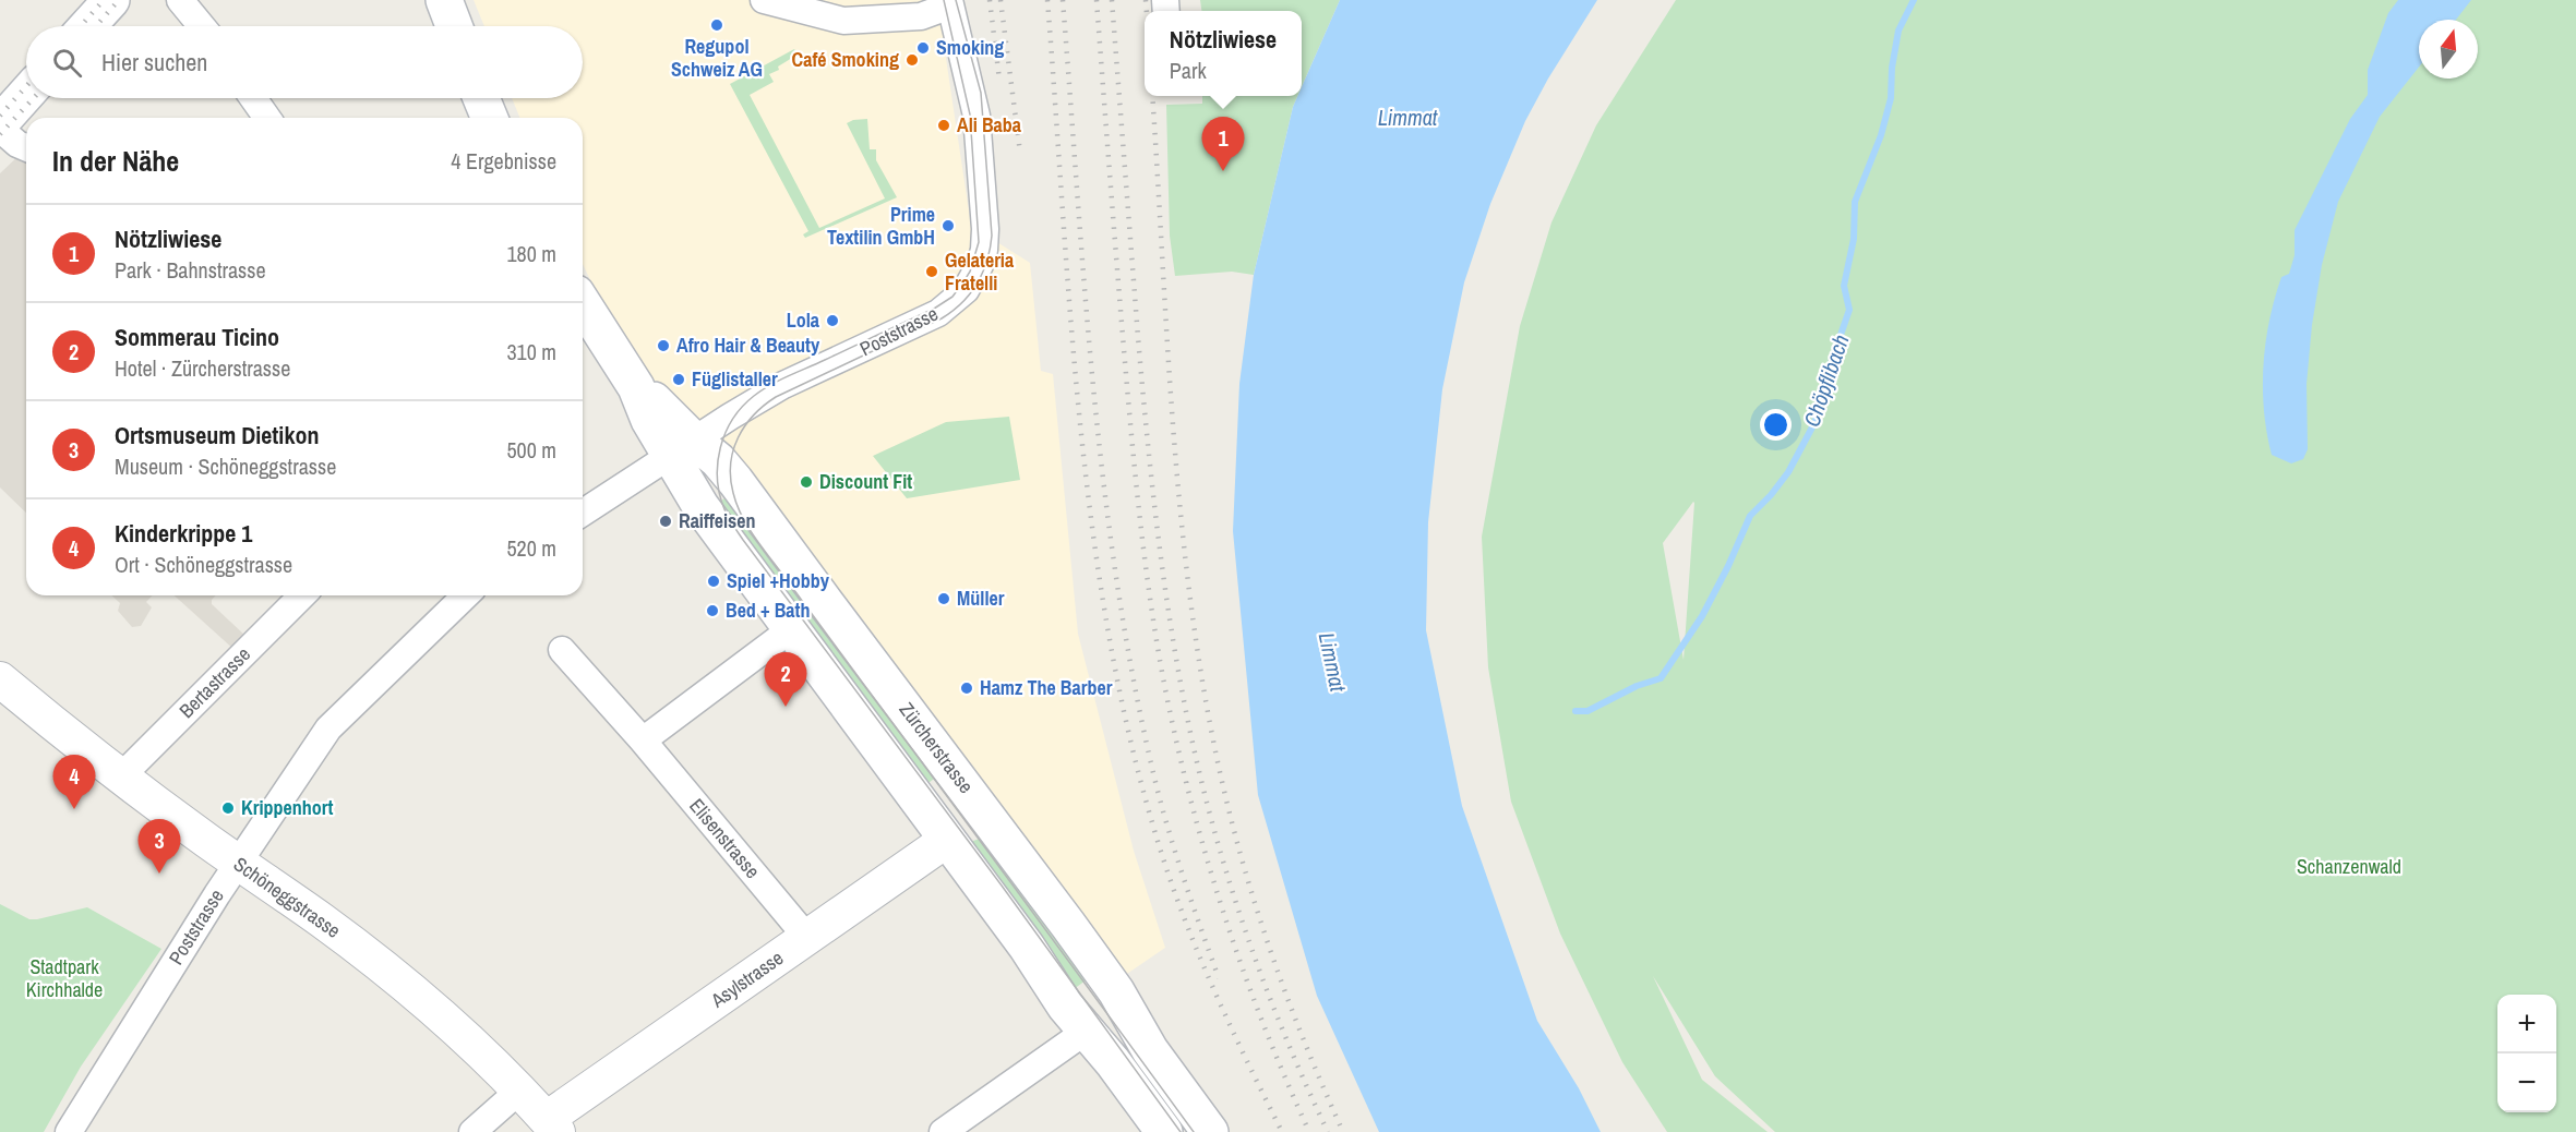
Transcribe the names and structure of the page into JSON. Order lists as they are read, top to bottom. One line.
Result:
{"streets":{"main road":["Zürcherstrasse"],"street":["Poststrasse","Bertastrasse","Elisenstrasse","Schöneggstrasse","Asylstrasse"]},"crossings":[["Poststrasse","Zürcherstrasse"],["Poststrasse","Schöneggstrasse"],["Bertastrasse","Schöneggstrasse"],["Zürcherstrasse","Asylstrasse"],["Elisenstrasse","Asylstrasse"],["Schöneggstrasse","Asylstrasse"]],"water":["Limmat","Chöpflibach"],"parks":["Schanzenwald","Stadtpark Kirchhalde"],"places":["Regupol Schweiz AG","Smoking","Café Smoking","Ali Baba","Prime Textilin GmbH","Gelateria Fratelli","Lola","Afro Hair & Beauty","Füglistaller","Discount Fit","Raiffeisen","Spiel +Hobby","Müller","Bed + Bath","Hamz The Barber","Krippenhort"],"north":"top","page":{"popup":["Nötzliwiese","Park"],"search":"Hier suchen","pins":["1","2","4","3"],"heading":["In der Nähe","4 Ergebnisse"],"list":[{"mark":"1","name":"Nötzliwiese","note":"Park · Bahnstrasse","value":"180 m"},{"mark":"2","name":"Sommerau Ticino","note":"Hotel · Zürcherstrasse","value":"310 m"},{"mark":"3","name":"Ortsmuseum Dietikon","note":"Museum · Schöneggstrasse","value":"500 m"},{"mark":"4","name":"Kinderkrippe 1","note":"Ort · Schöneggstrasse","value":"520 m"}],"map_buttons":["+","−"]}}
